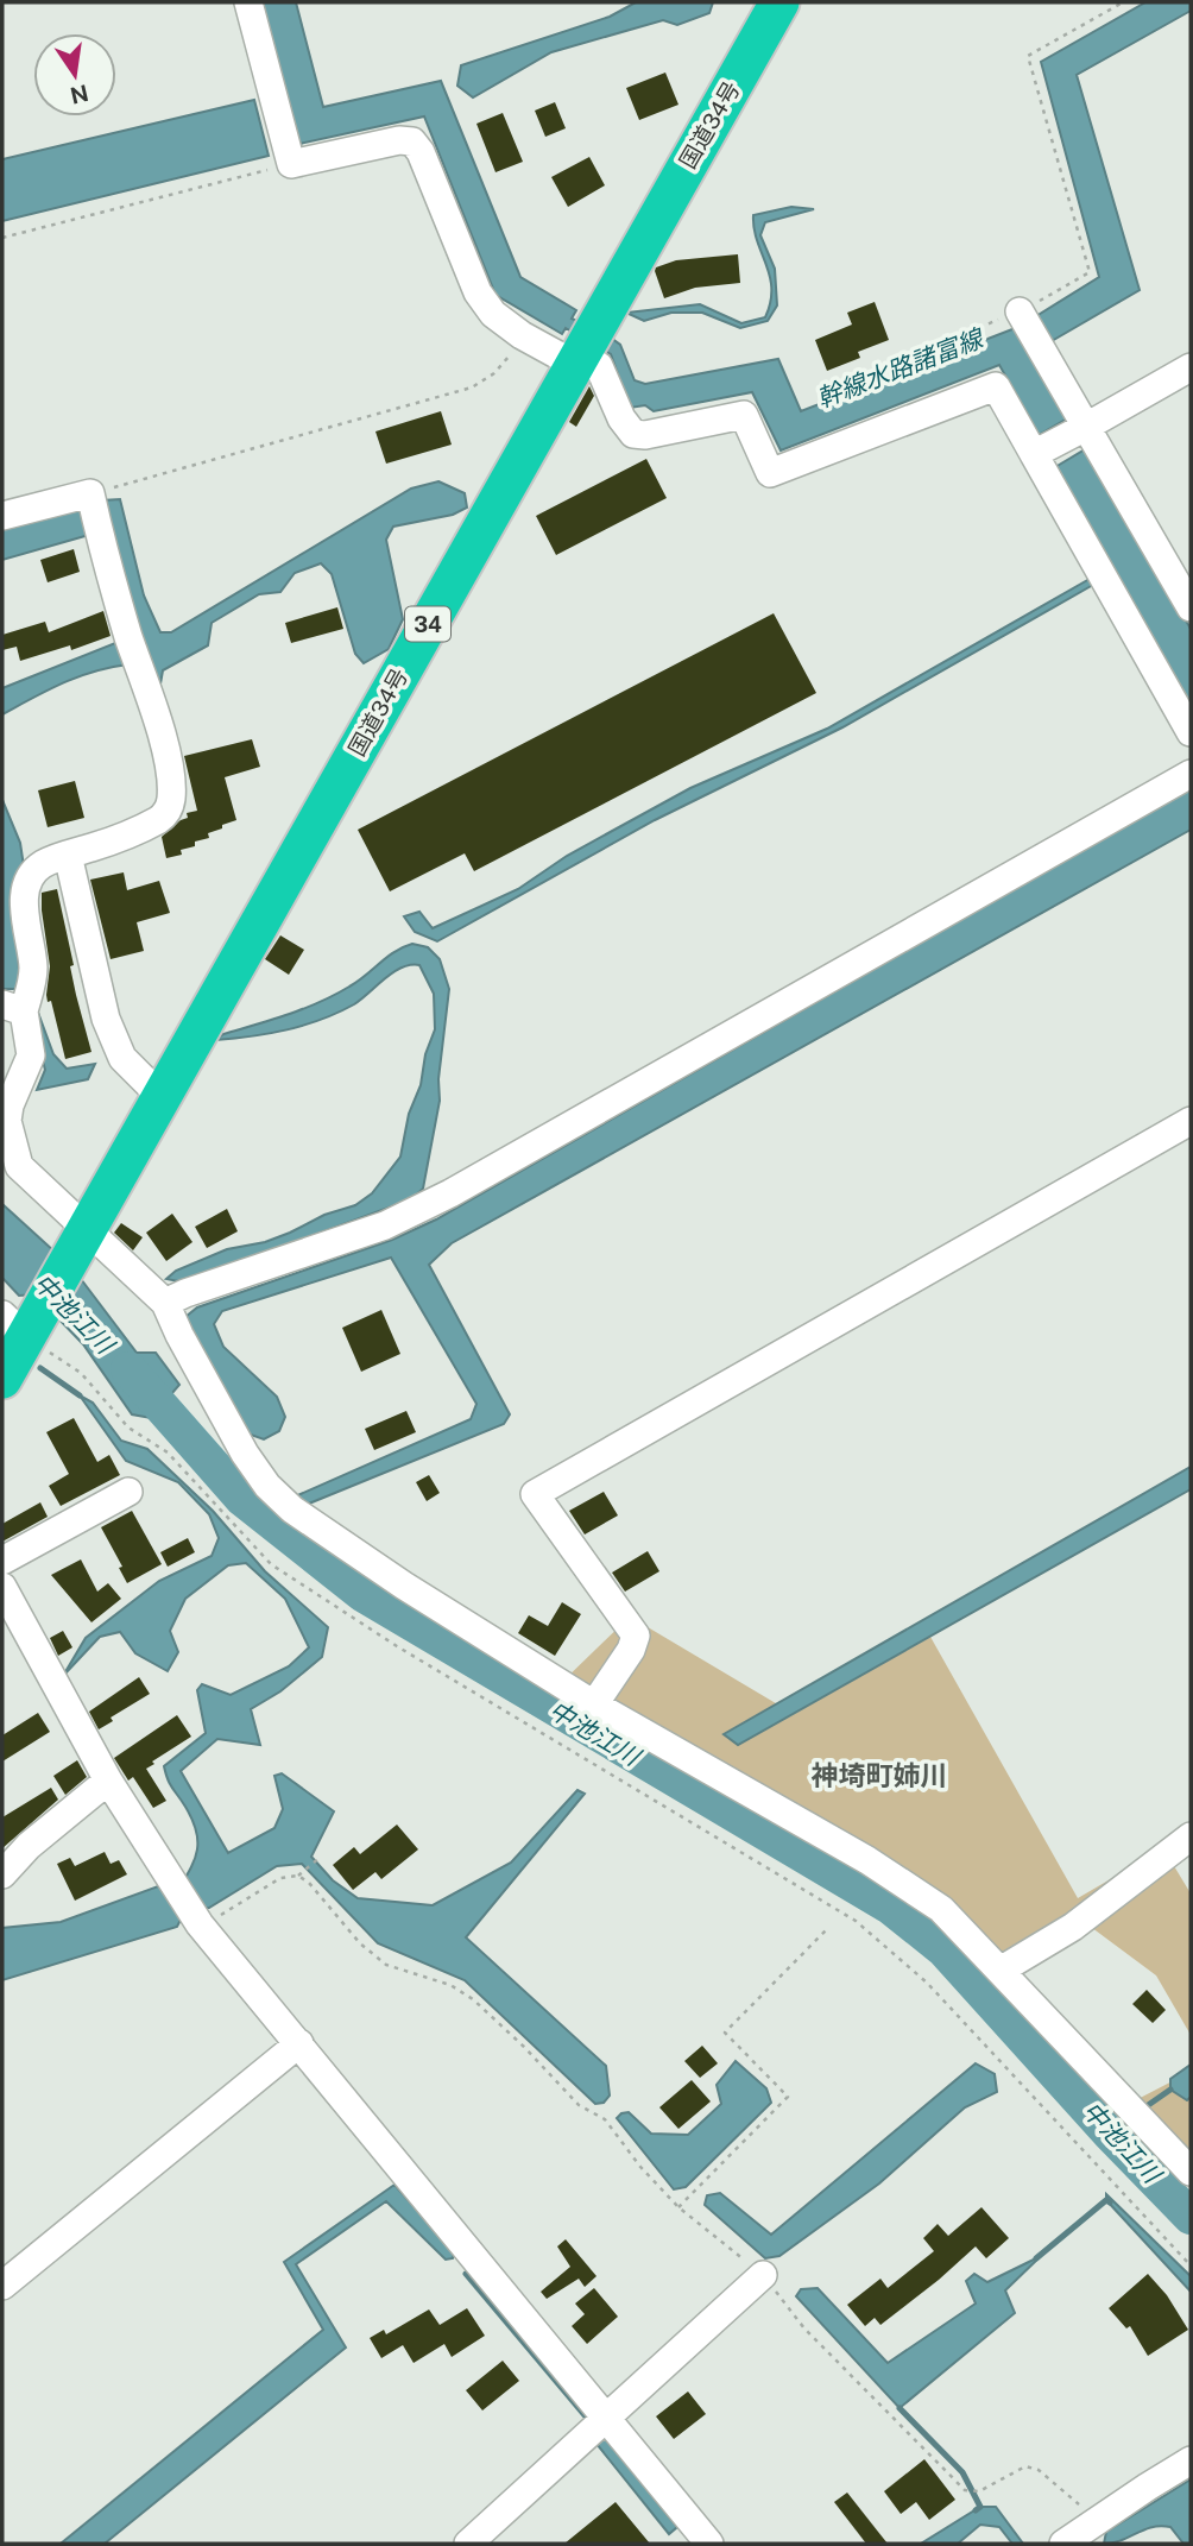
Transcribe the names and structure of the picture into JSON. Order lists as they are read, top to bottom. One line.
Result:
{"streets":{"highway":["国道34号","34"]},"districts":["神埼町姉川"],"water":["幹線水路諸富線","中池江川"],"north":"bottom"}
